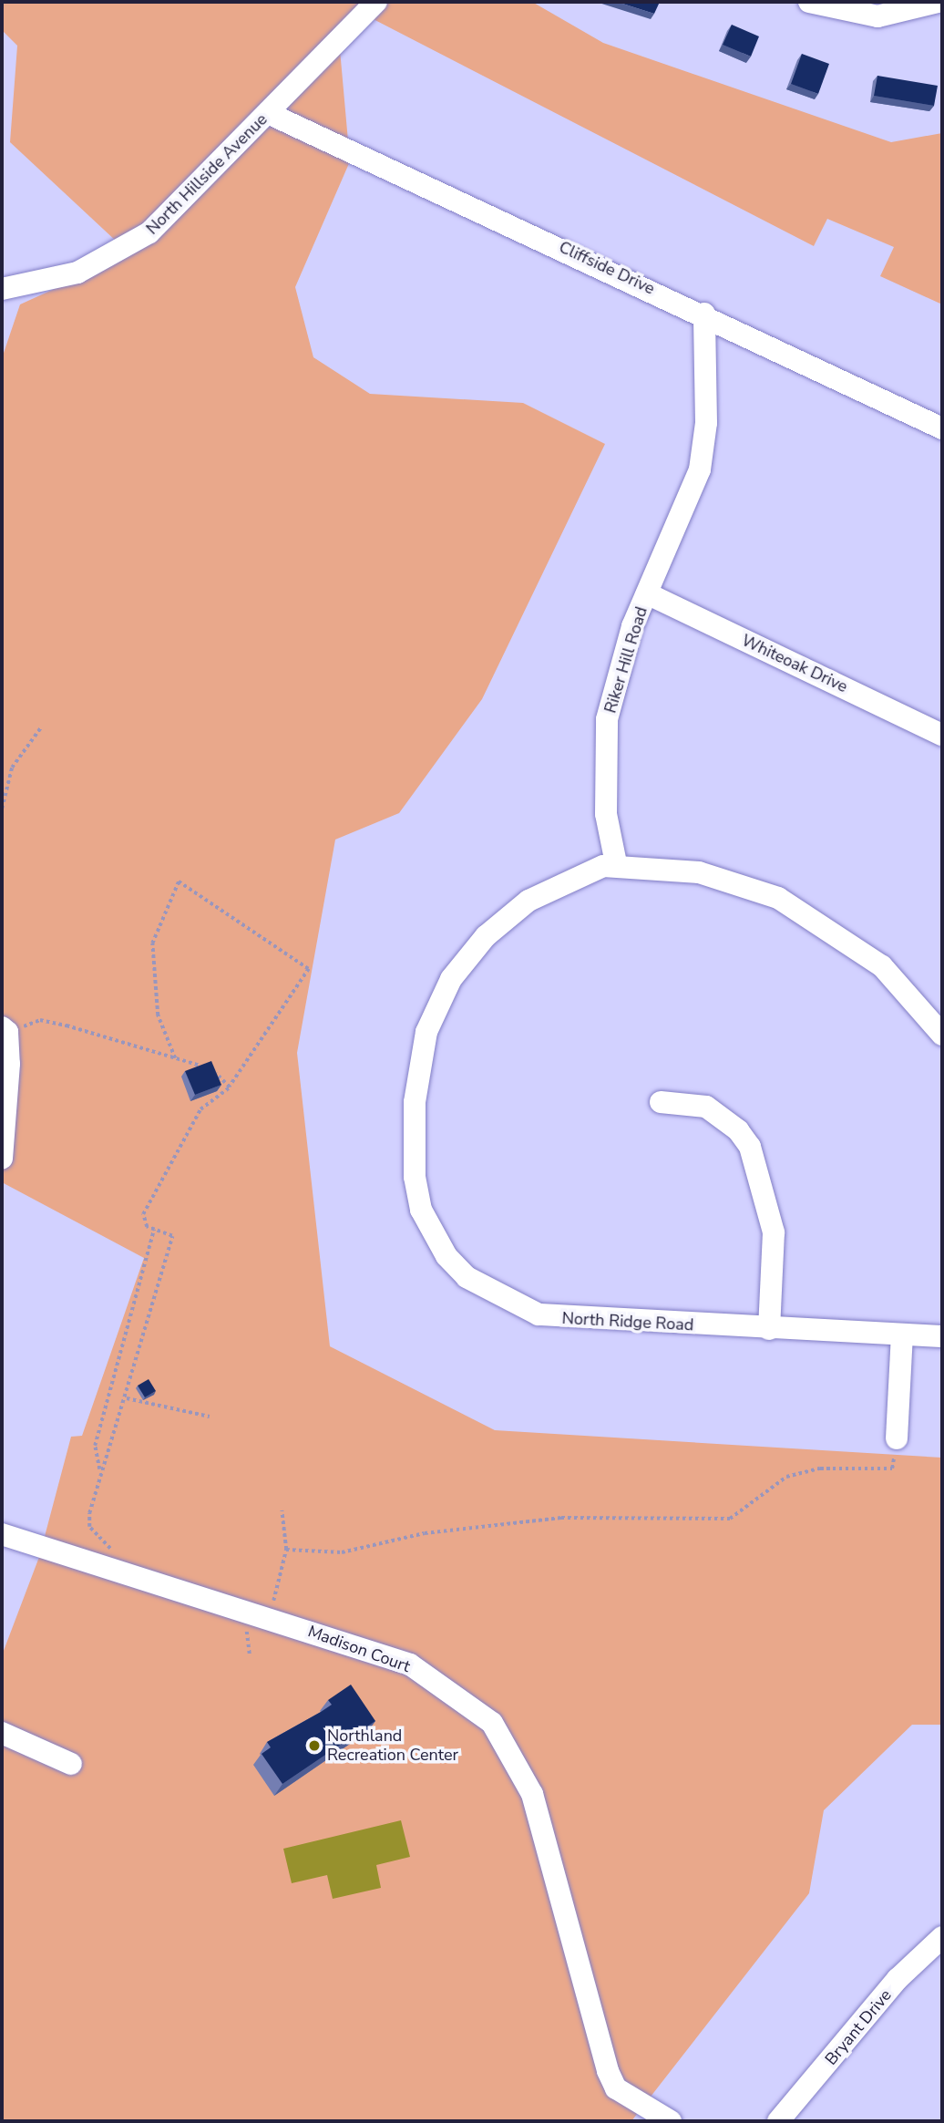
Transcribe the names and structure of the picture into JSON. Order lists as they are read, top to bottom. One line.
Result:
{"streets":{"street":["North Hillside Avenue","Cliffside Drive","Riker Hill Road","Whiteoak Drive","North Ridge Road","Madison Court","Bryant Drive"]},"crossings":[["North Hillside Avenue","Cliffside Drive"],["Cliffside Drive","Riker Hill Road"],["Riker Hill Road","Whiteoak Drive"],["Riker Hill Road","North Ridge Road"]],"places":["Northland Recreation Center"]}
